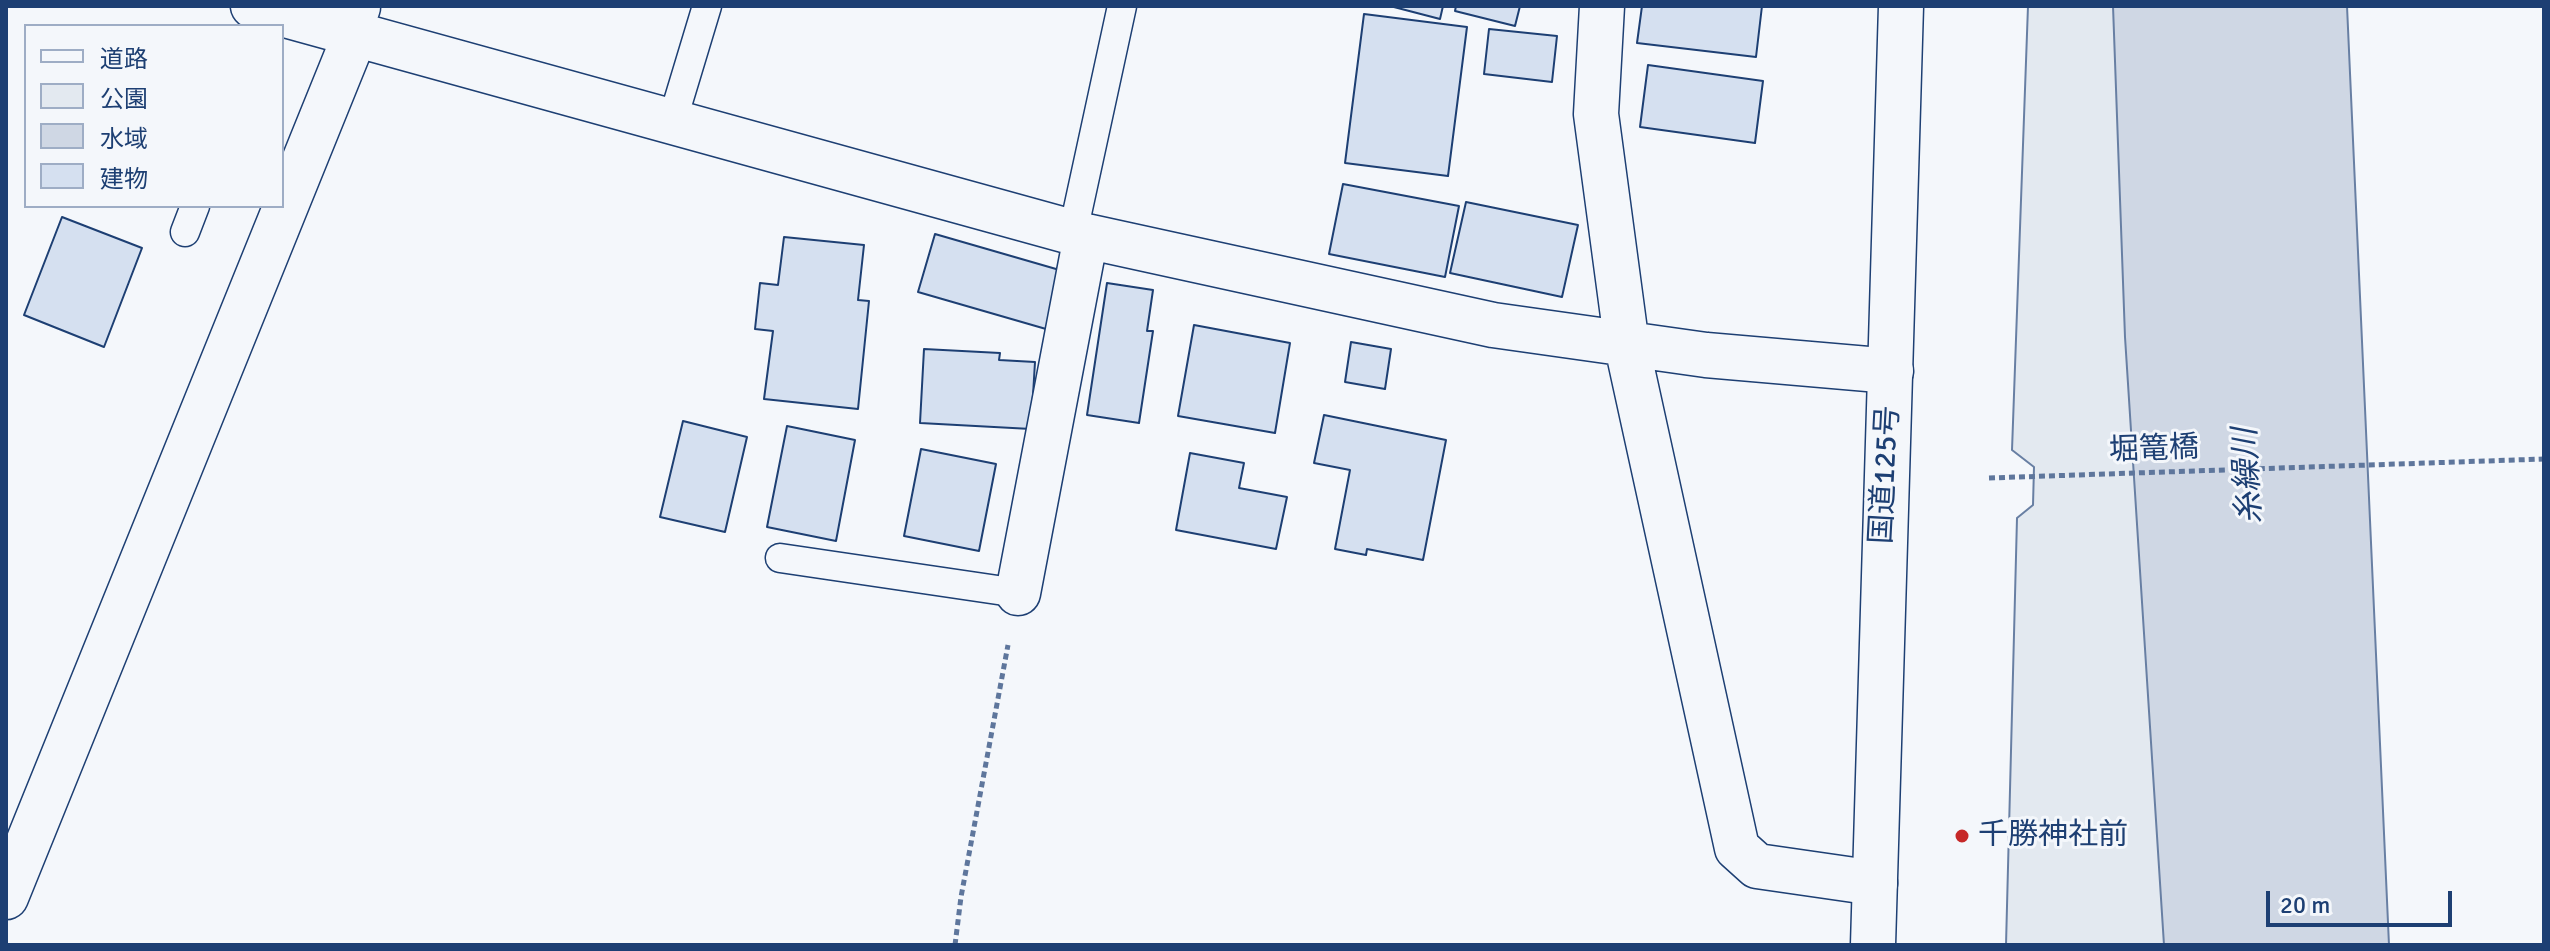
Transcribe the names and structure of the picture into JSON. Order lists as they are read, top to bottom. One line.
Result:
{"streets":{"main road":["国道125号"],"path":["堀篭橋"]},"water":["糸繰川"],"places":["千勝神社前"],"legend":["道路","公園","水域","建物"],"scale_bar":"20 m"}
